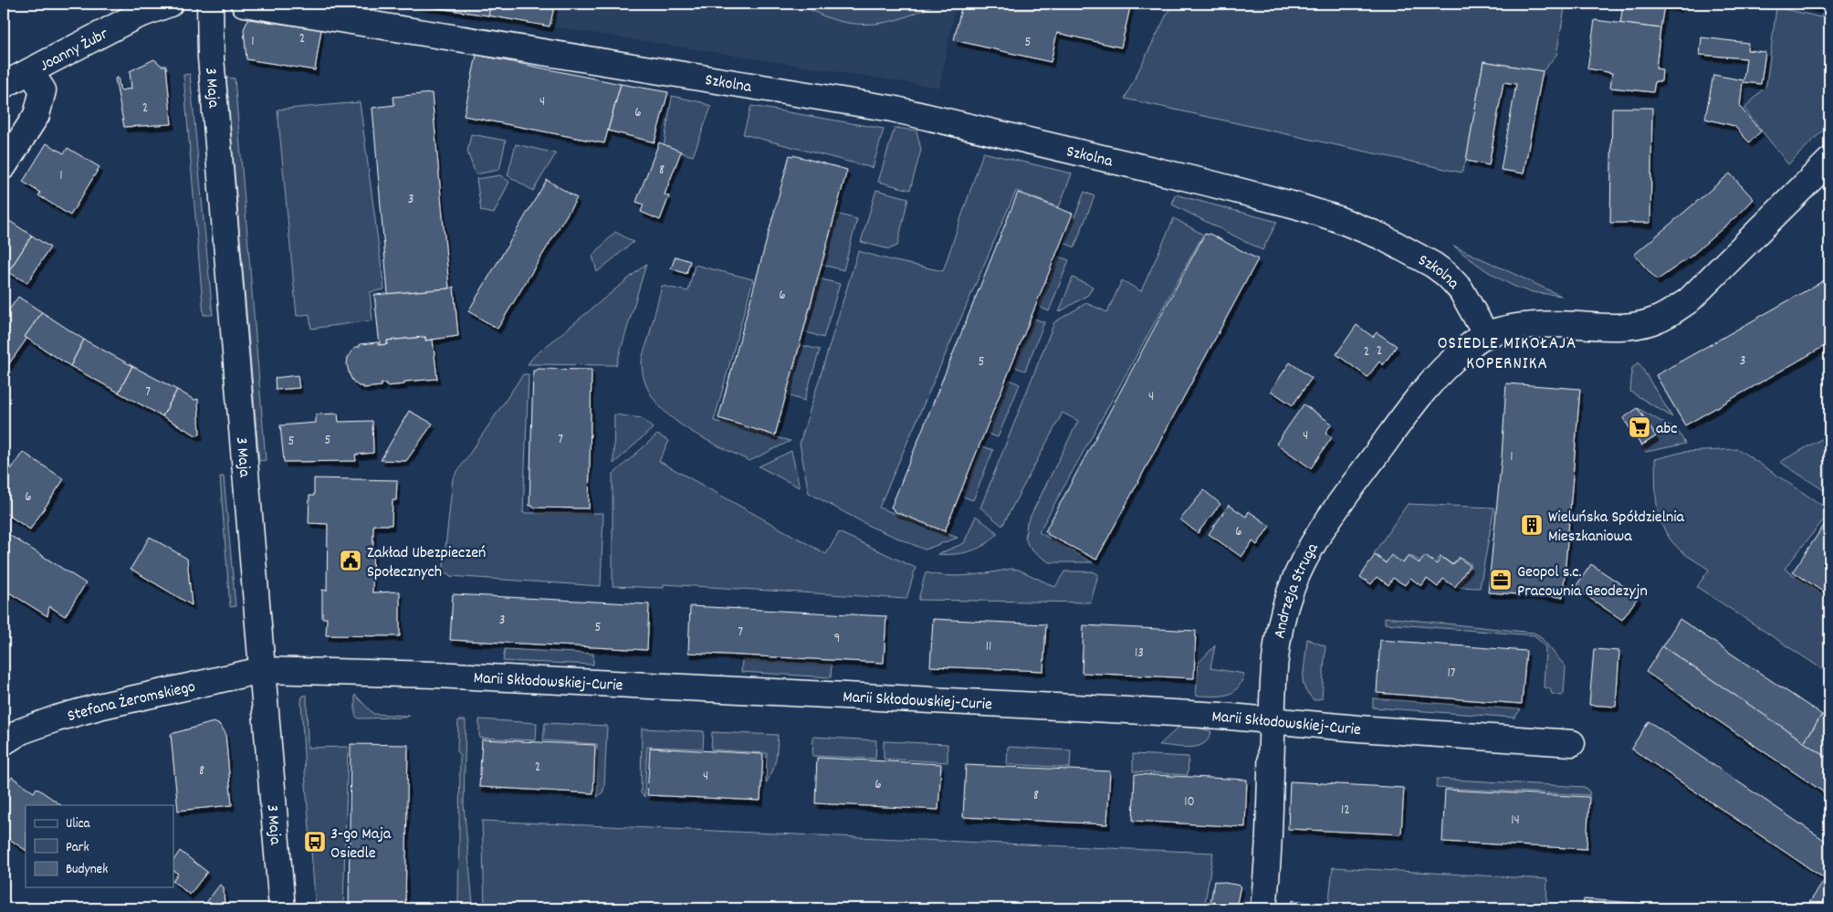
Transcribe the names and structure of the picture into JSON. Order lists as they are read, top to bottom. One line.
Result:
{"streets":{"street":["Joanny Żubr","Szkolna","3 Maja","Andrzeja Struga","Marii Skłodowskiej-Curie","Stefana Żeromskiego"]},"crossings":[["Szkolna","Andrzeja Struga"],["3 Maja","Marii Skłodowskiej-Curie"],["3 Maja","Stefana Żeromskiego"],["Andrzeja Struga","Marii Skłodowskiej-Curie"],["Marii Skłodowskiej-Curie","Stefana Żeromskiego"]],"districts":["OSIEDLE MIKOŁAJA KOPERNIKA"],"places":{"supermarket":["abc"],"building":["Wieluńska Spółdzielnia Mieszkaniowa"],"public building":["Zakład Ubezpieczeń Społecznych"],"office":["Geopol s.c. Pracownia Geodezyjn"],"bus stop":["3-go Maja Osiedle"]},"house_numbers":["2","1","5","4","2","6","8","1","3","6","2","2","3","5","7","4","4","7","5","5","1","6","6","3","5","7","9","11","13","17","2","8","4","6","8","10","12","14"],"legend":["Ulica","Park","Budynek"]}
